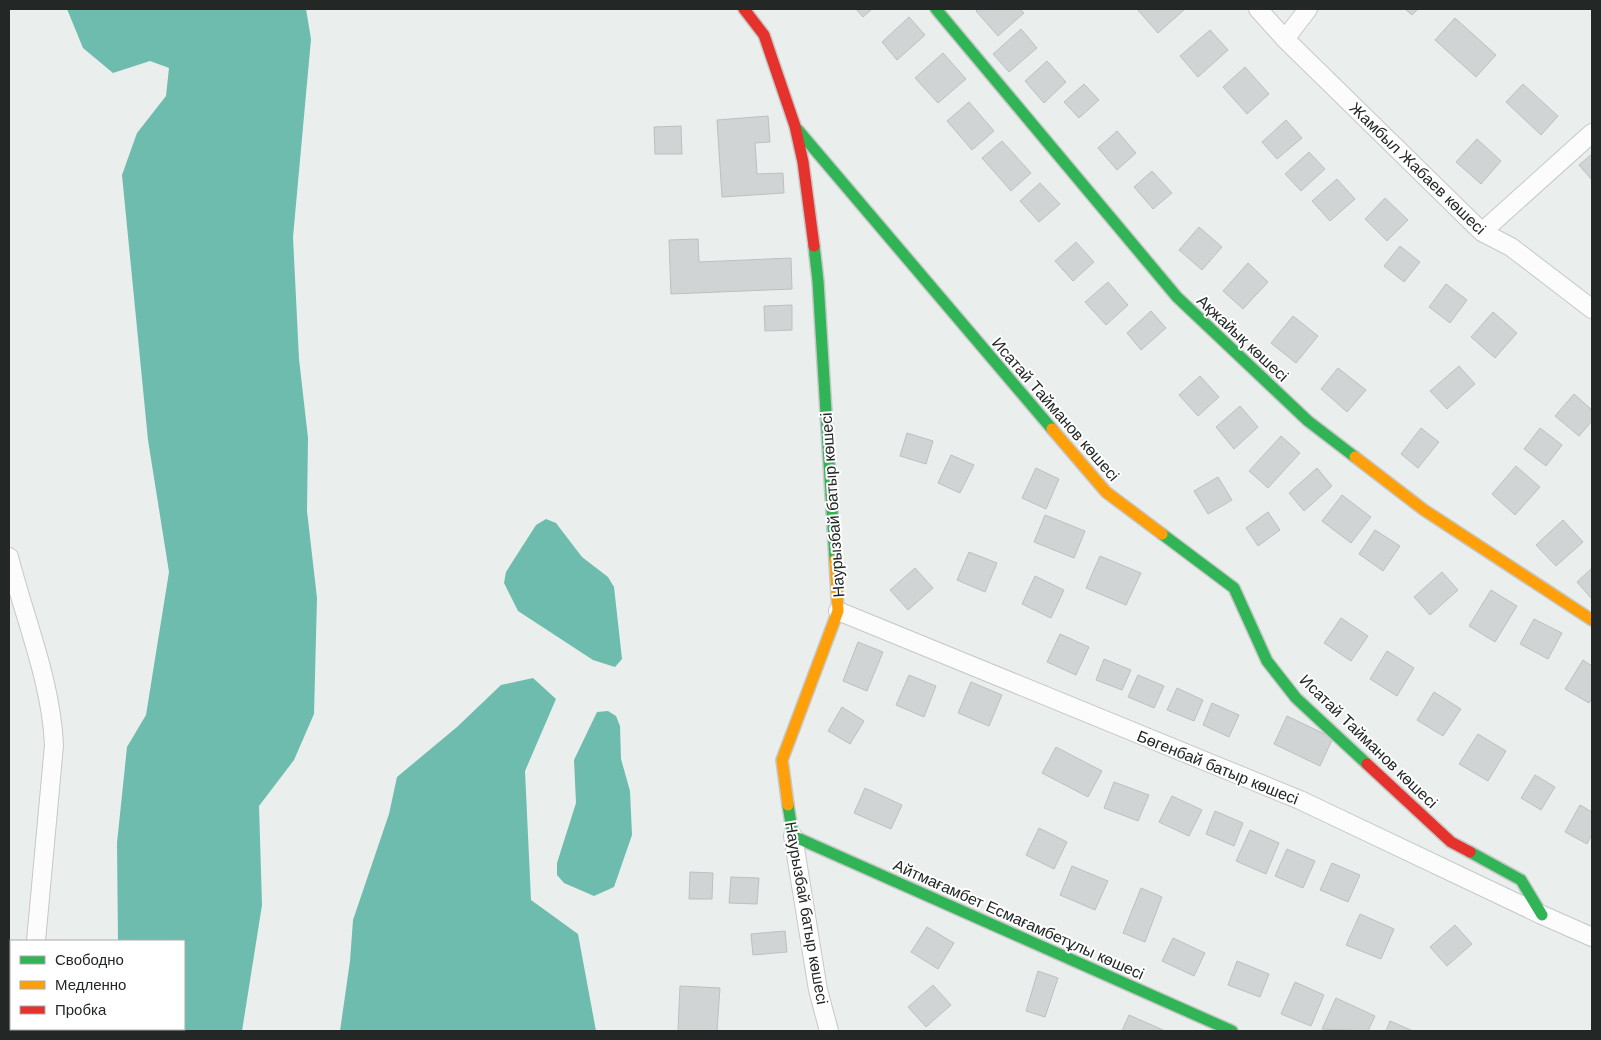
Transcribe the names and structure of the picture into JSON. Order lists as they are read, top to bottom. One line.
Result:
{"streets":{"street":["Жамбыл Жабаев көшесі","Ақжайық көшесі","Исатай Тайманов көшесі","Наурызбай батыр көшесі","Бөгенбай батыр көшесі","Айтмағамбет Есмағамбетұлы көшесі"]},"crossings":[["Исатай Тайманов көшесі","Наурызбай батыр көшесі"],["Исатай Тайманов көшесі","Бөгенбай батыр көшесі"],["Наурызбай батыр көшесі","Бөгенбай батыр көшесі"],["Наурызбай батыр көшесі","Айтмағамбет Есмағамбетұлы көшесі"]],"legend":["Свободно","Медленно","Пробка"]}
